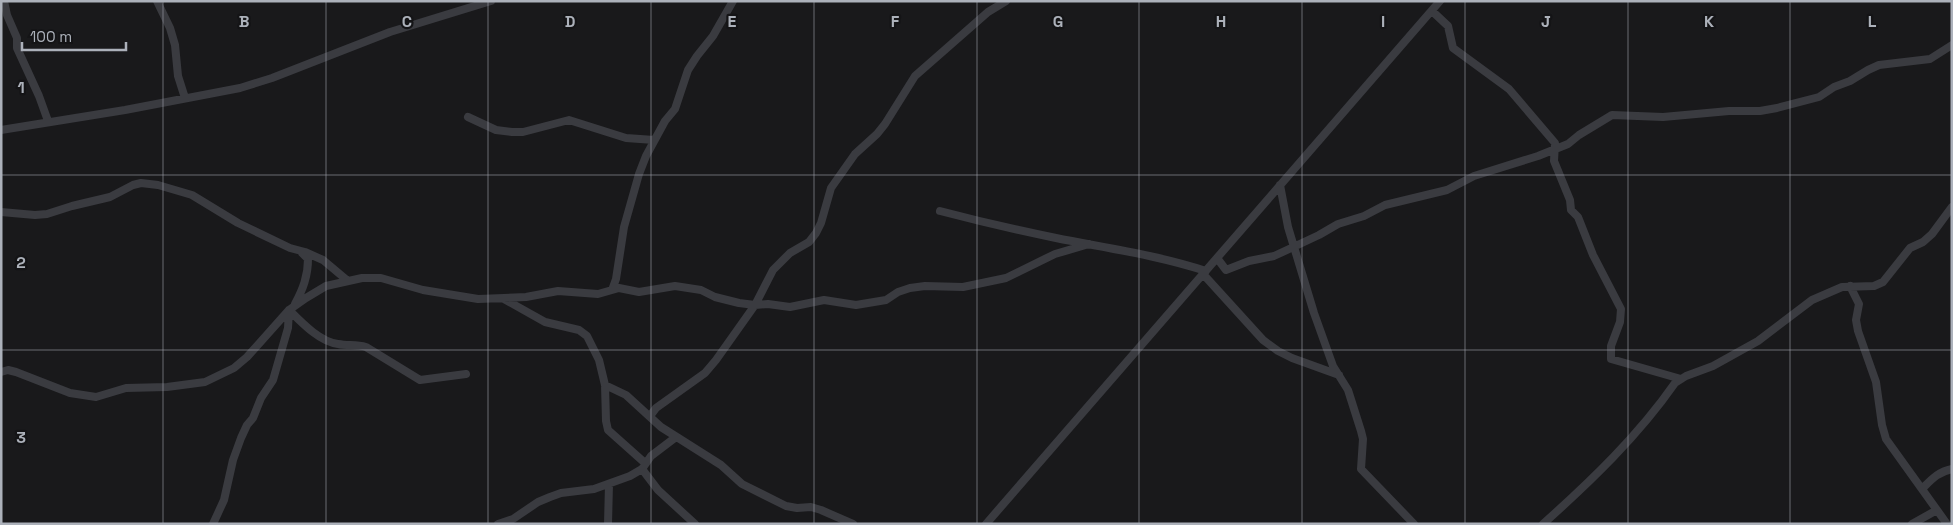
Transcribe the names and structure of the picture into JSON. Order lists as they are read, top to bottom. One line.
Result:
{"scale_bar":"100 m","grid":{"columns":["B","C","D","E","F","G","H","I","J","K","L"],"rows":["1","2","3"]}}
